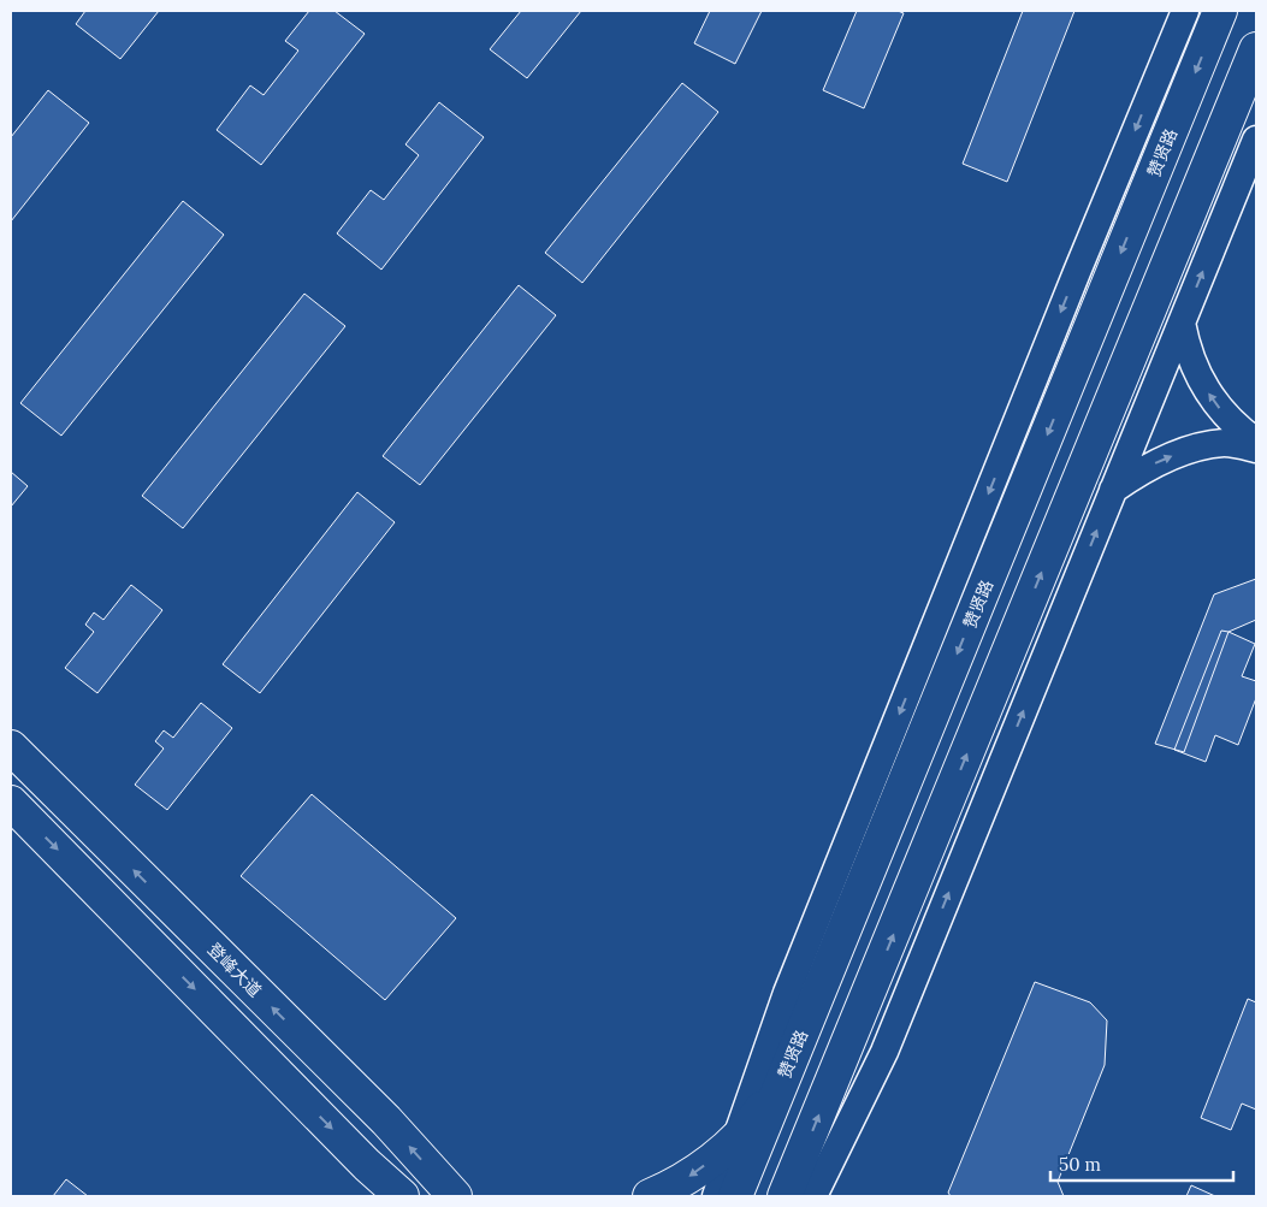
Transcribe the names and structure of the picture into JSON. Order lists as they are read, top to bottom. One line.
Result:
{"streets":{"main road":["赞贤路","登峰大道"]},"scale_bar":"50 m"}
